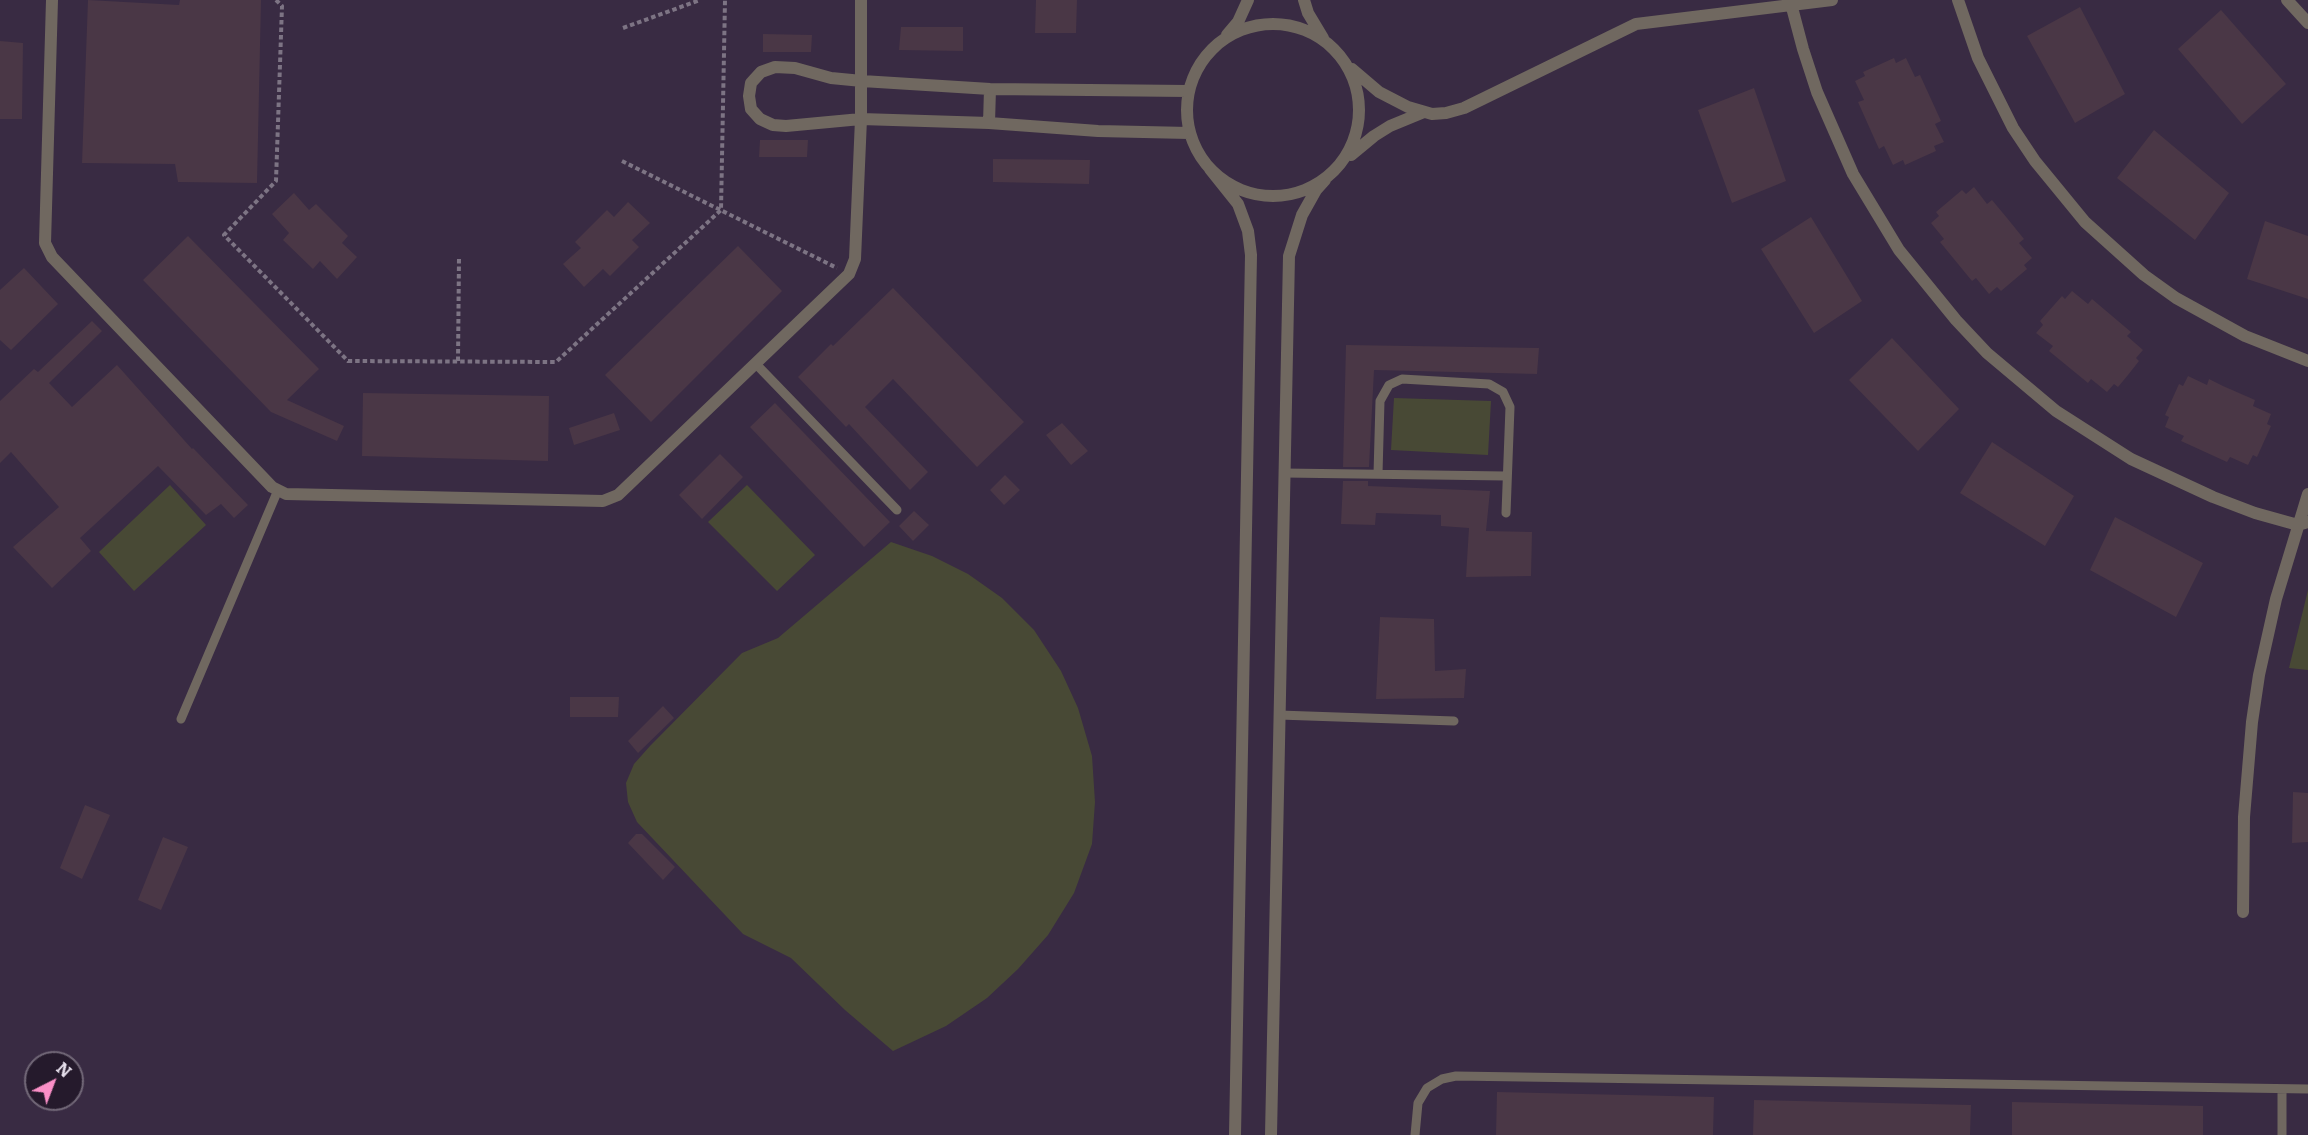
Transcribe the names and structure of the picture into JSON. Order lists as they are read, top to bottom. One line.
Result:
{"north":"top right"}
